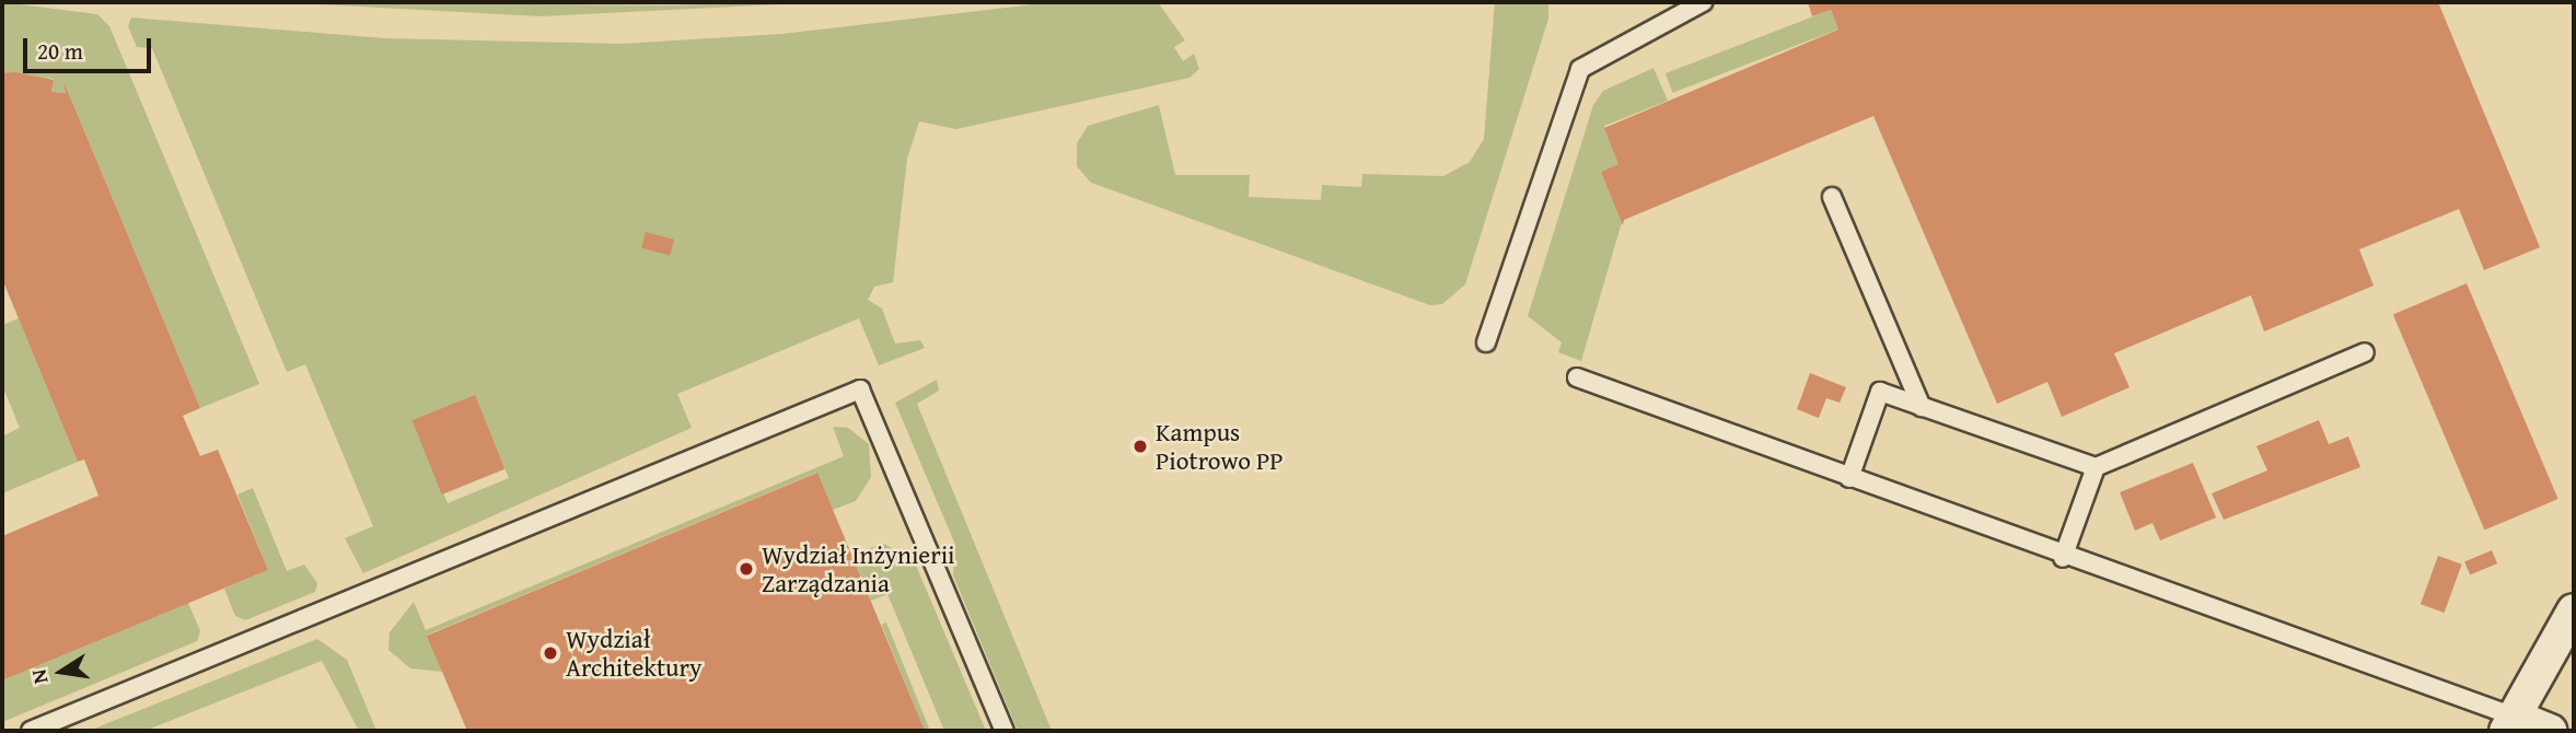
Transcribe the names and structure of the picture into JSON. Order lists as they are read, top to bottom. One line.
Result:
{"places":["Kampus Piotrowo PP","Wydział Inżynierii Zarządzania","Wydział Architektury"],"scale_bar":"20 m","north":"left"}
